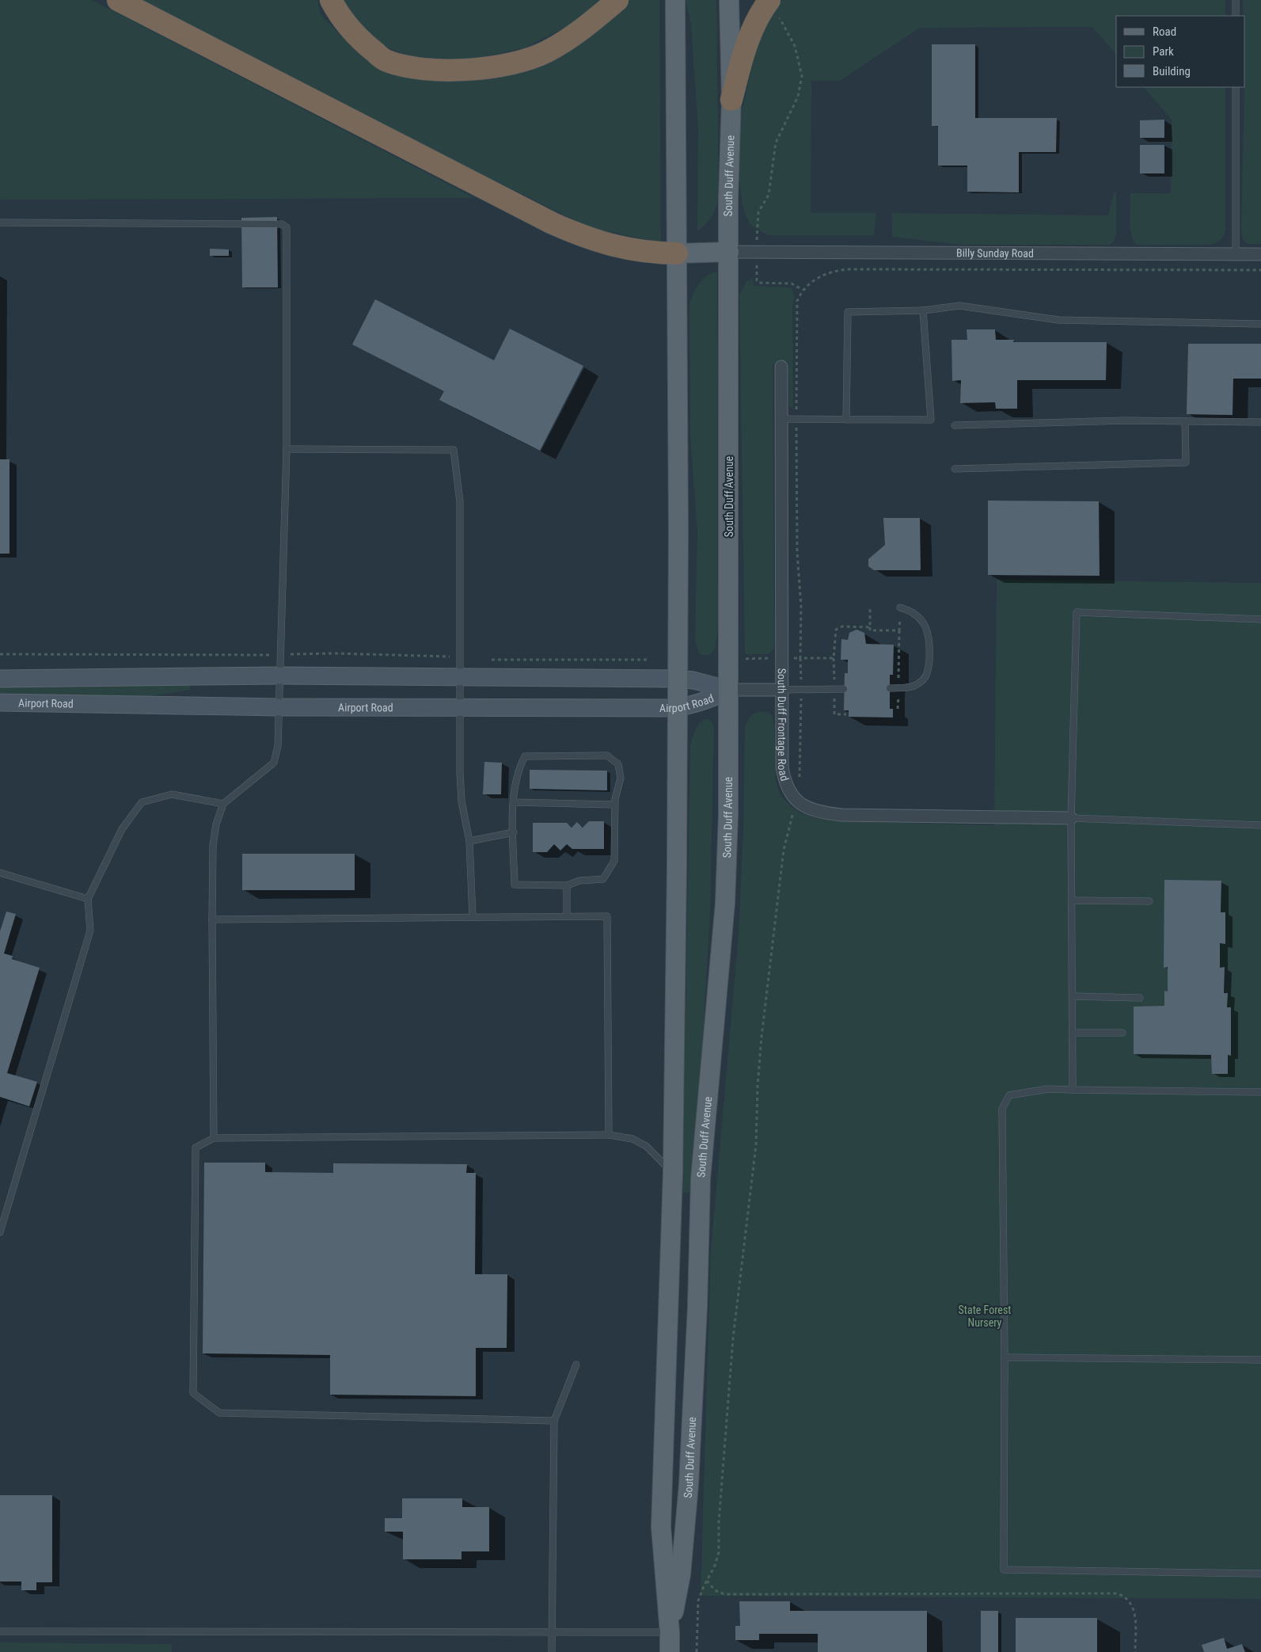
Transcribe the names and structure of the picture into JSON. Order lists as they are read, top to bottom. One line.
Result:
{"streets":{"main road":["South Duff Avenue","Airport Road"],"street":["Billy Sunday Road","South Duff Frontage Road"]},"crossings":[["South Duff Avenue","Billy Sunday Road"],["South Duff Avenue","Airport Road"],["Airport Road","South Duff Frontage Road"]],"parks":["State Forest Nursery"],"legend":["Road","Park","Building"]}
